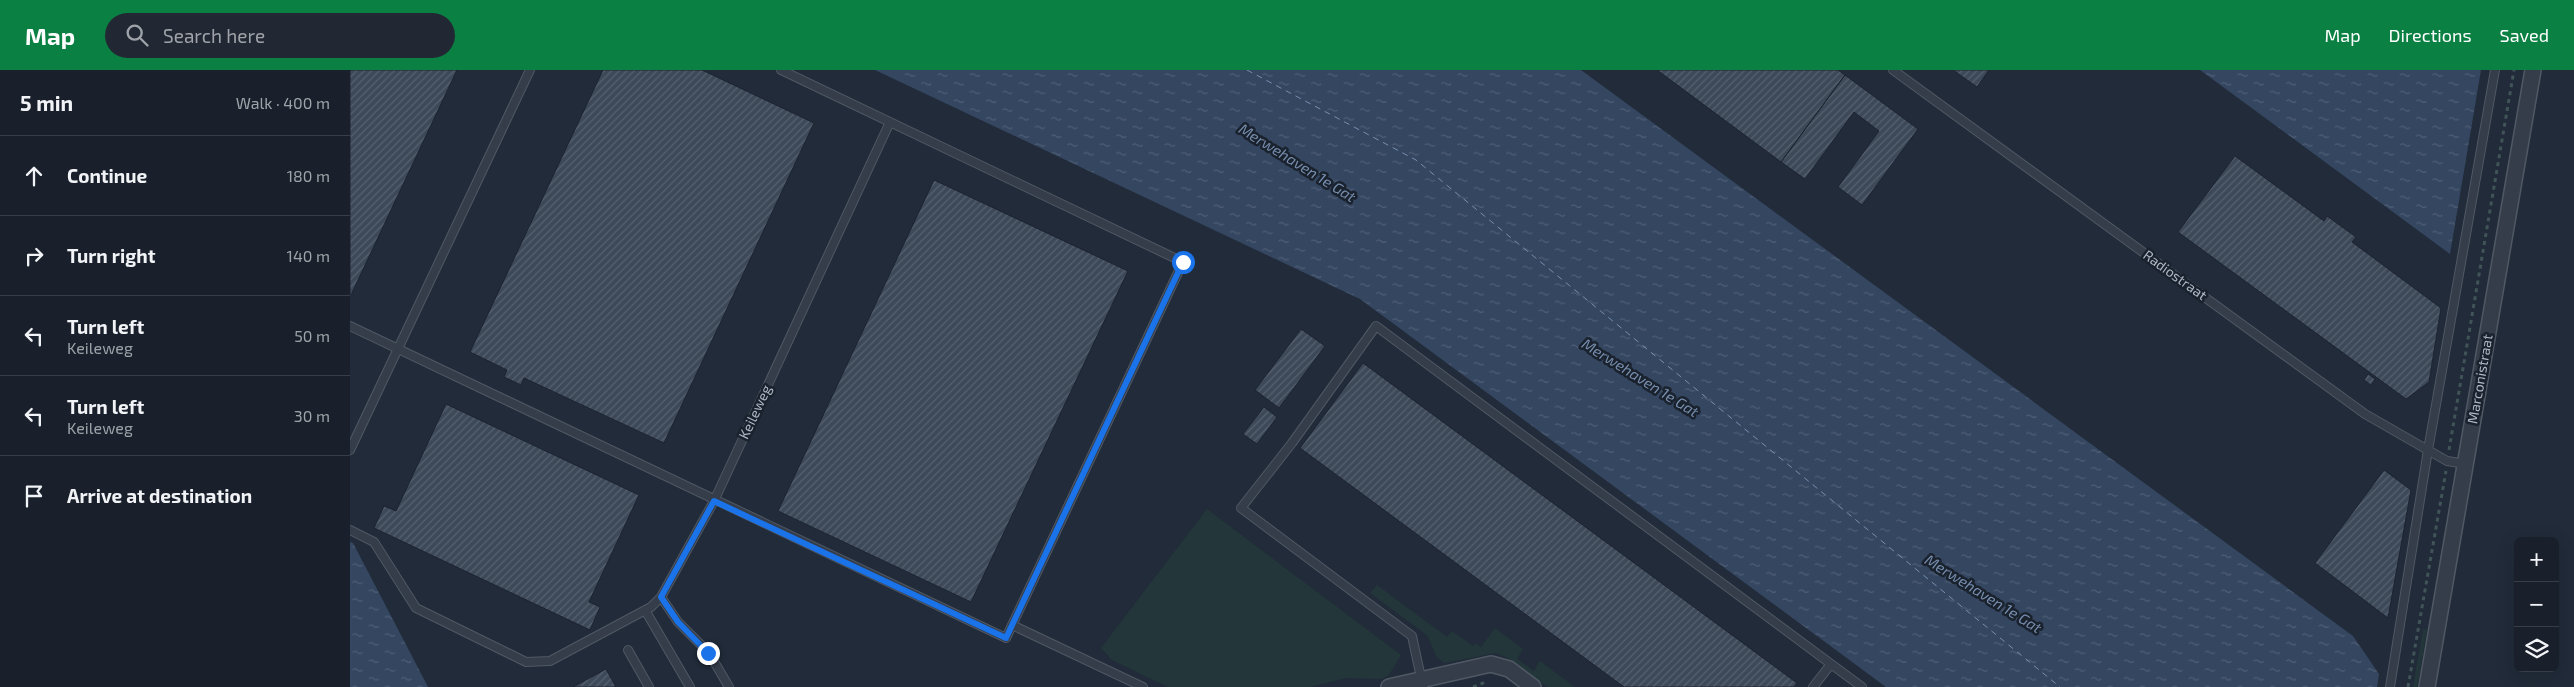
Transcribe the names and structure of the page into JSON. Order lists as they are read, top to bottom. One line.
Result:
{"streets":{"street":["Marconistraat"],"lane":["Radiostraat","Keileweg"]},"crossings":[["Radiostraat","Marconistraat"]],"water":["Merwehaven 1e Gat"],"page":{"header":"Map","search":"Search here","nav":["Map","Directions","Saved"],"heading":["5 min","Walk · 400 m"],"list":[["Continue","180 m"],["Turn right","140 m"],["Turn left","Keileweg","50 m"],["Turn left","Keileweg","30 m"],"Arrive at destination"],"map_buttons":["+","−"]}}
